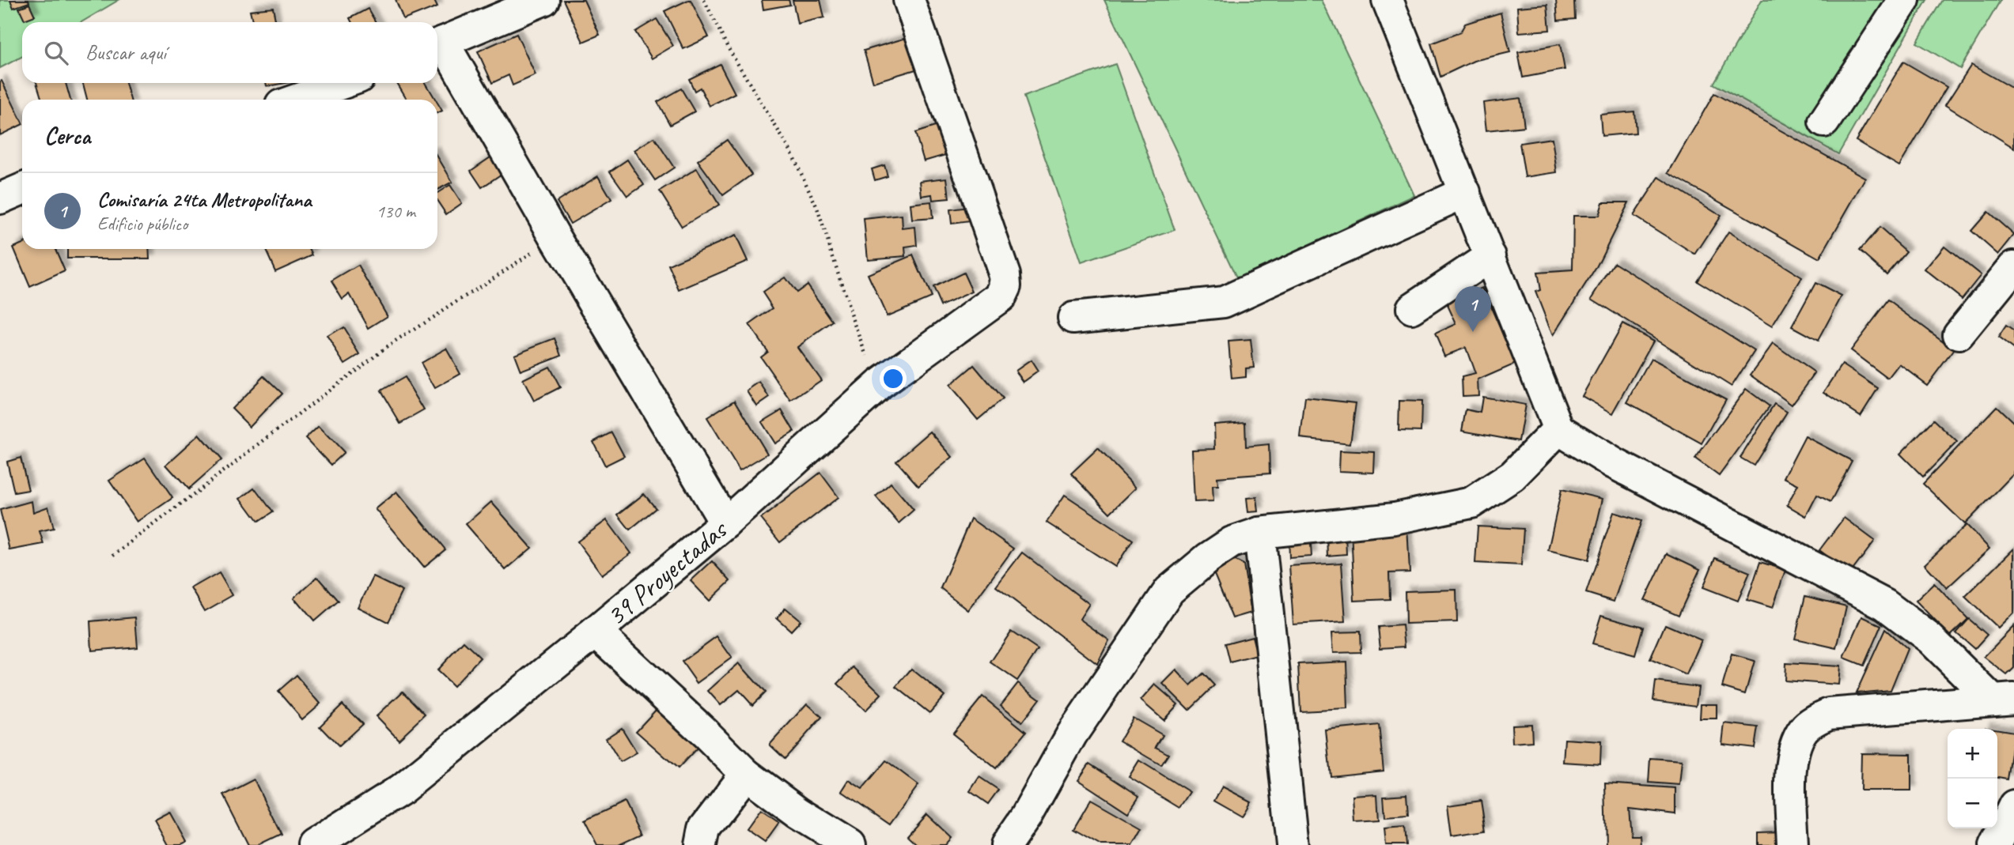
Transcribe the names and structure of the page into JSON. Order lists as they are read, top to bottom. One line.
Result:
{"streets":{"street":["39 Proyectadas"]},"page":{"search":"Buscar aquí","heading":"Cerca","list":[{"mark":"1","name":"Comisaría 24ta Metropolitana","note":"Edificio público","value":"130 m"}],"pins":"1","map_buttons":["+","−"]}}
